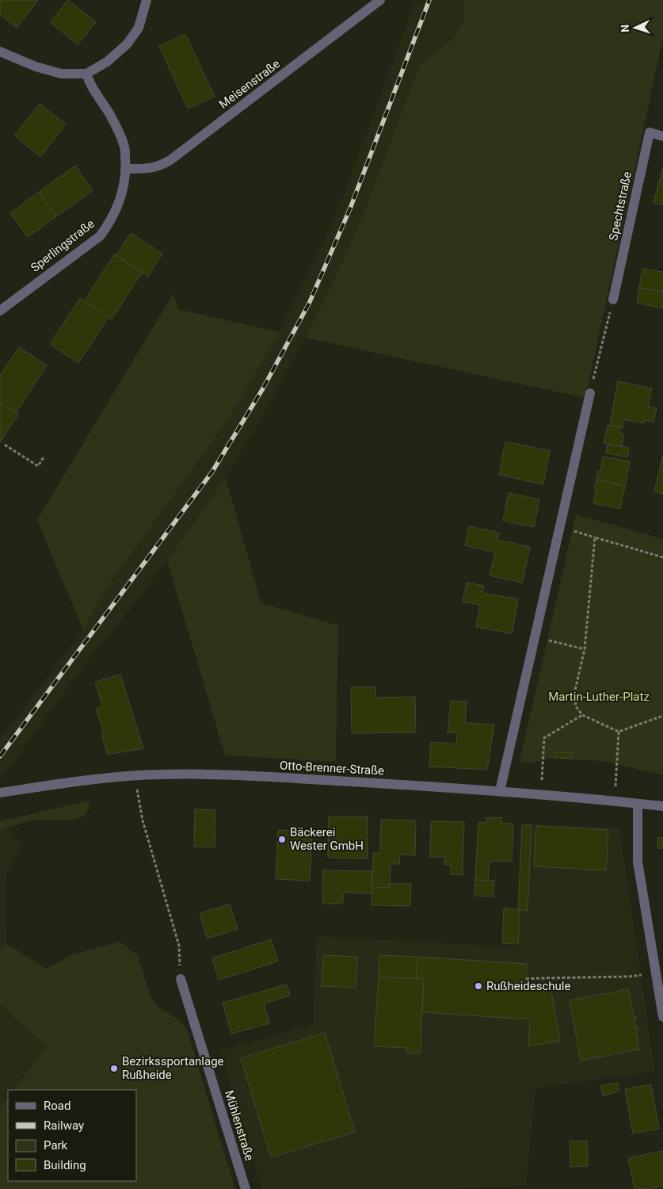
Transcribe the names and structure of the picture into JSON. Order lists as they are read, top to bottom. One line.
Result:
{"streets":{"street":["Meisenstraße","Spechtstraße","Sperlingstraße","Otto-Brenner-Straße","Mühlenstraße"]},"crossings":[["Meisenstraße","Sperlingstraße"]],"parks":["Martin-Luther-Platz"],"places":["Bäckerei Wester GmbH","Rußheideschule","Bezirkssportanlage Rußheide"],"legend":["Road","Railway","Park","Building"],"north":"left"}
